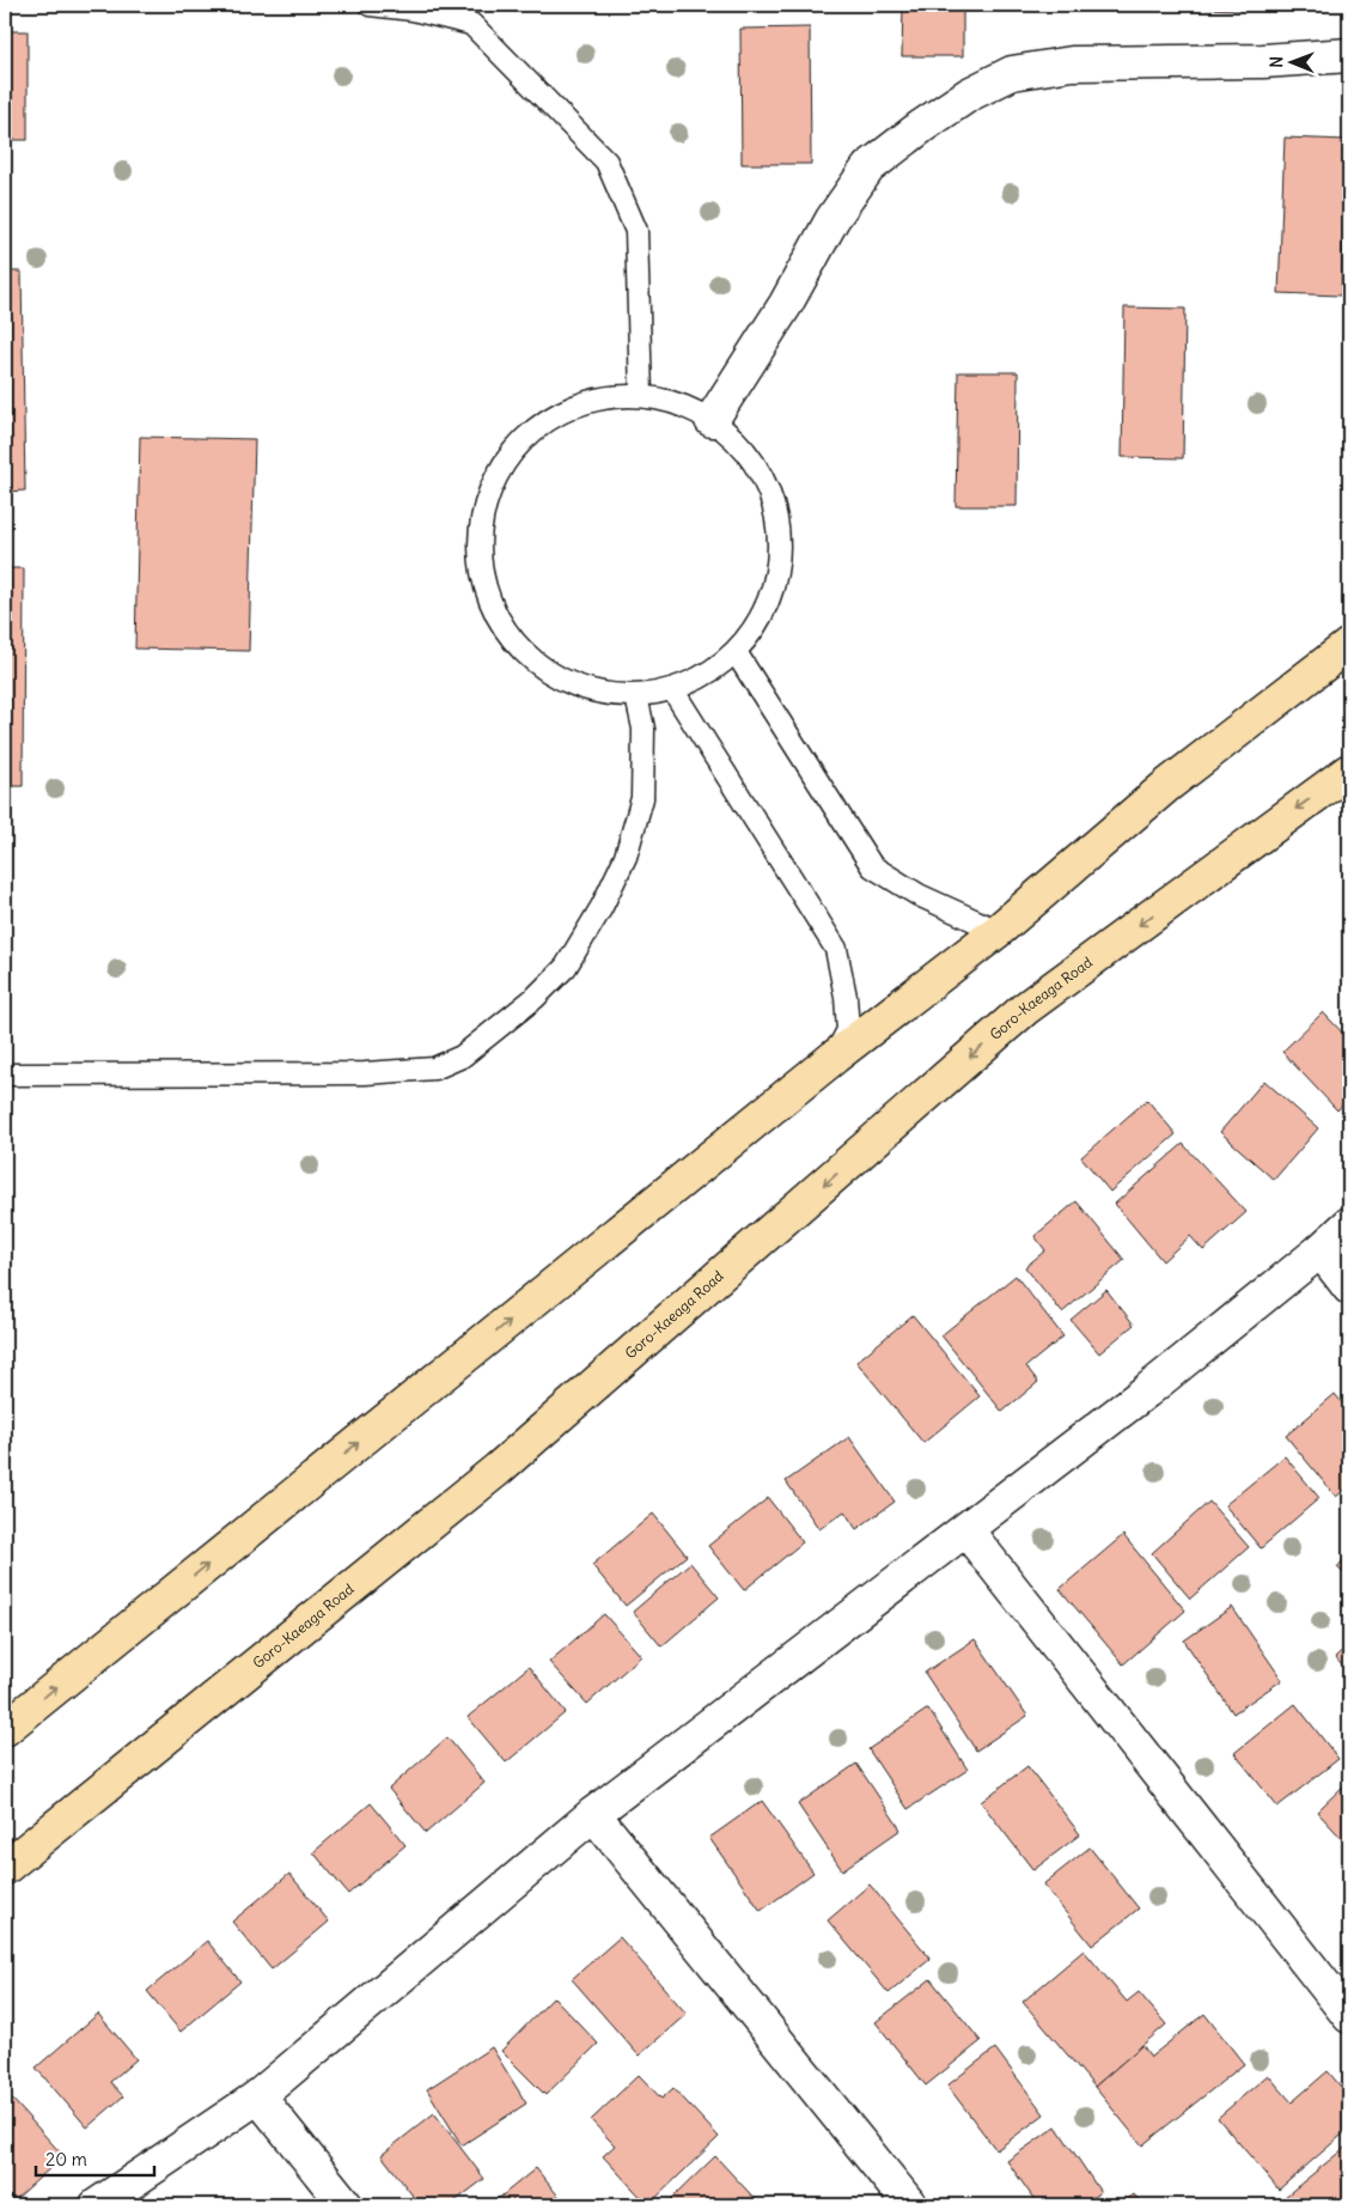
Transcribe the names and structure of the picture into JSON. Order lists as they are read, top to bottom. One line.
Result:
{"streets":{"main road":["Goro-Kaeaga Road"]},"scale_bar":"20 m","north":"left"}
